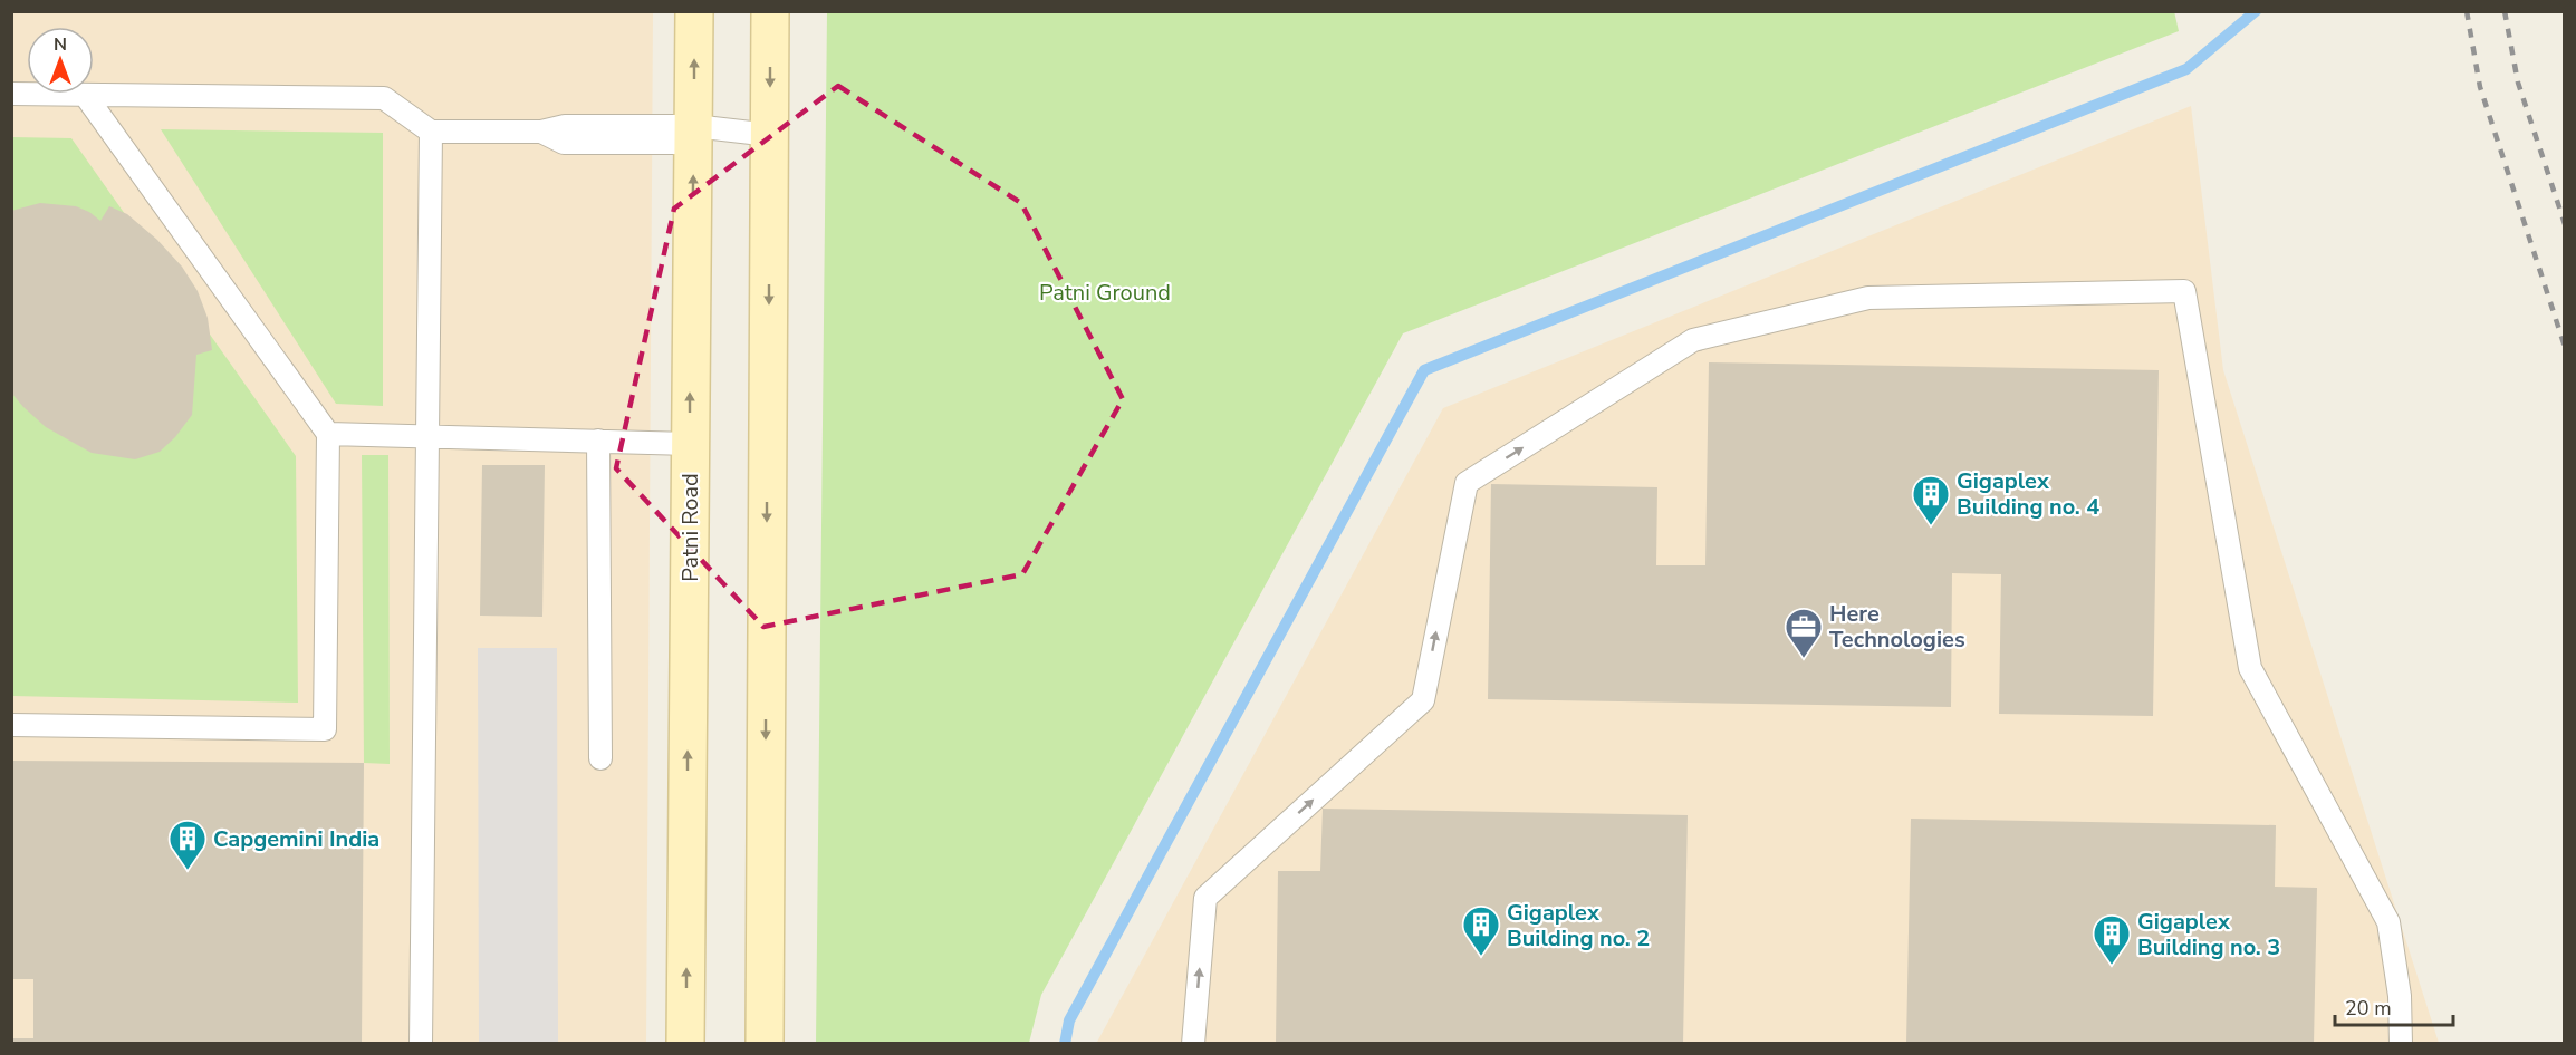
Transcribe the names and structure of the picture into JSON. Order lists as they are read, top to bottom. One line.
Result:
{"streets":{"main road":["Patni Road"]},"parks":["Patni Ground"],"places":{"building":["Gigaplex Building no. 4","Capgemini India","Gigaplex Building no. 2","Gigaplex Building no. 3"],"office":["Here Technologies"]},"scale_bar":"20 m","north":"top"}
